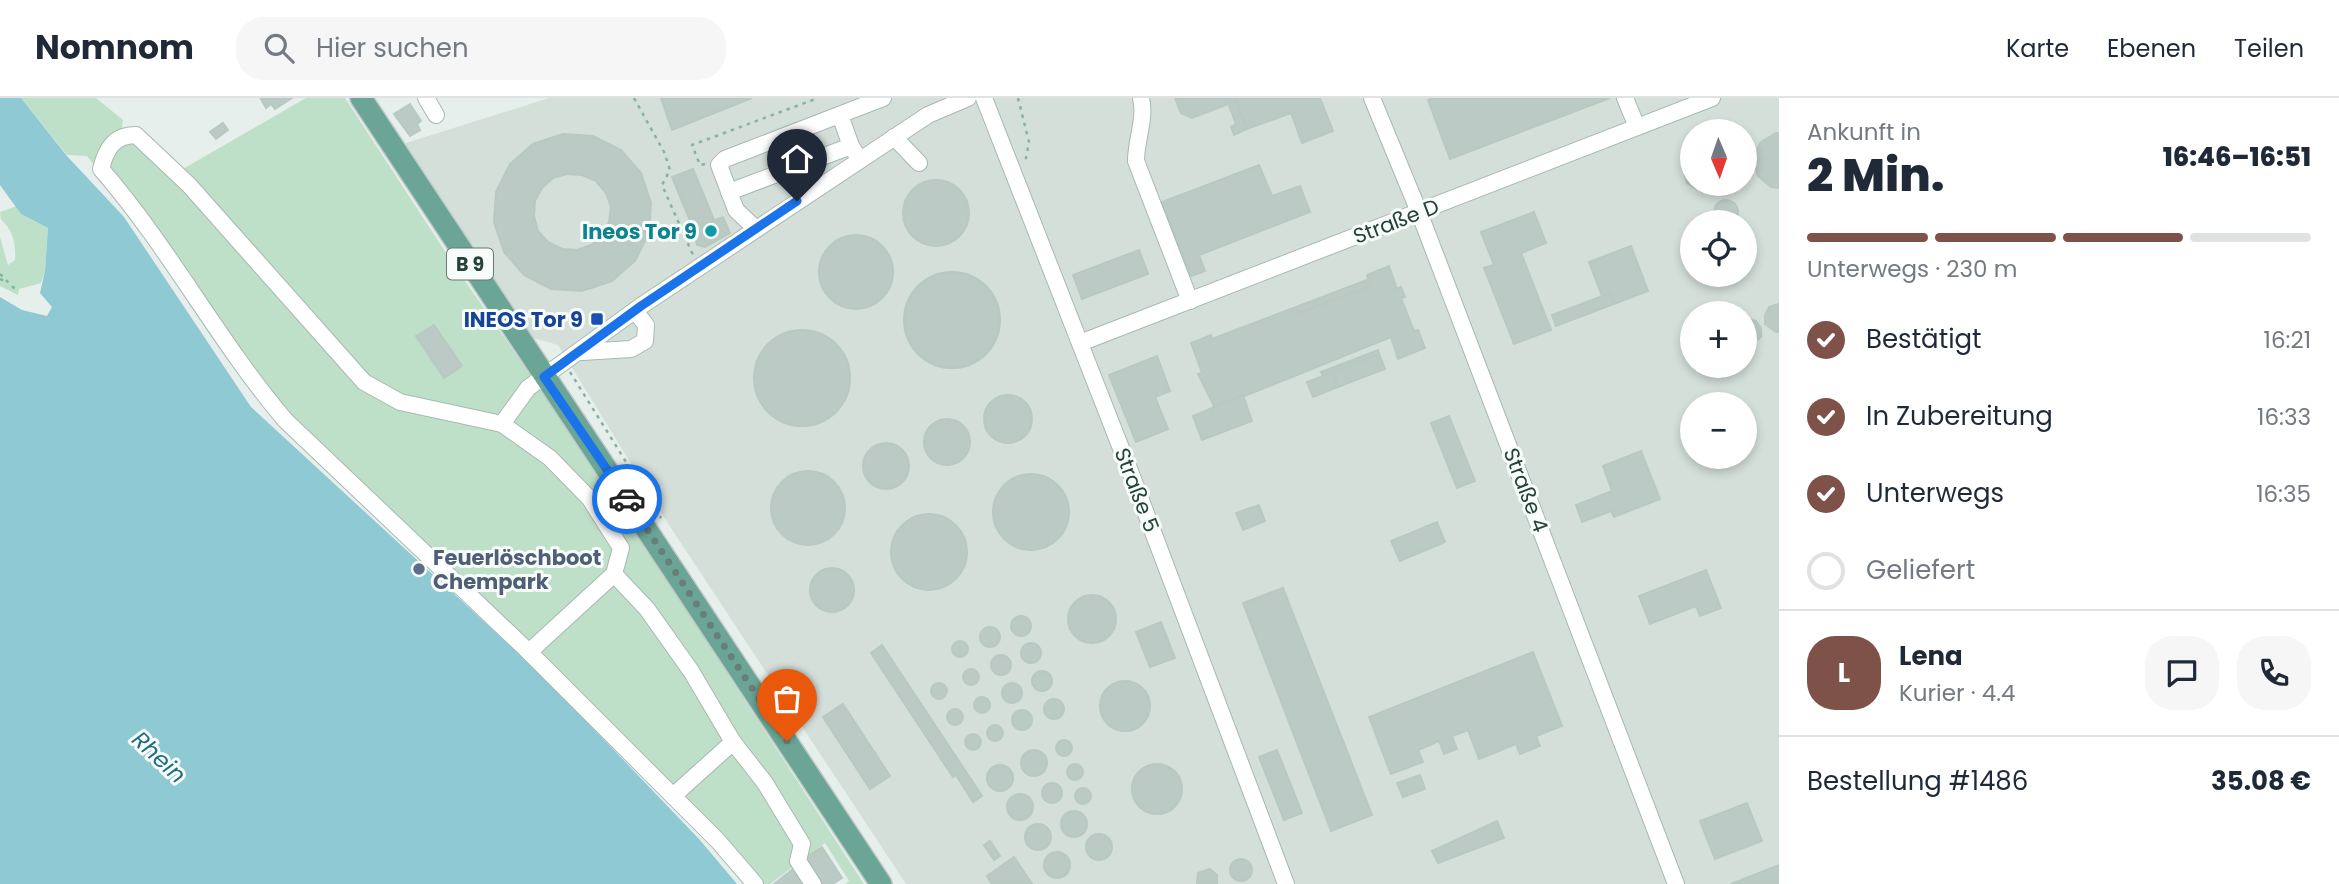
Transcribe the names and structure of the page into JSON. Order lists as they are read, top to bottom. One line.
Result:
{"streets":{"main road":["B 9"],"lane":["Straße D","Straße 5","Straße 4"]},"crossings":[["Straße D","Straße 5"],["Straße D","Straße 4"]],"water":["Rhein"],"places":{"other":["Ineos Tor 9","Feuerlöschboot Chempark"],"transit":["INEOS Tor 9"]},"north":"bottom","page":{"header":"Nomnom","search":"Hier suchen","nav":["Karte","Ebenen","Teilen"],"heading":["2 Min.","Ankunft in","16:46–16:51"],"panel":["Lena","Kurier · 4.4","Bestellung #1486","35.08 €"],"map_buttons":["+","−"],"bar":"Unterwegs · 230 m","list":[["Bestätigt","16:21"],["In Zubereitung","16:33"],["Unterwegs","16:35"],"Geliefert"],"round":"L"}}
